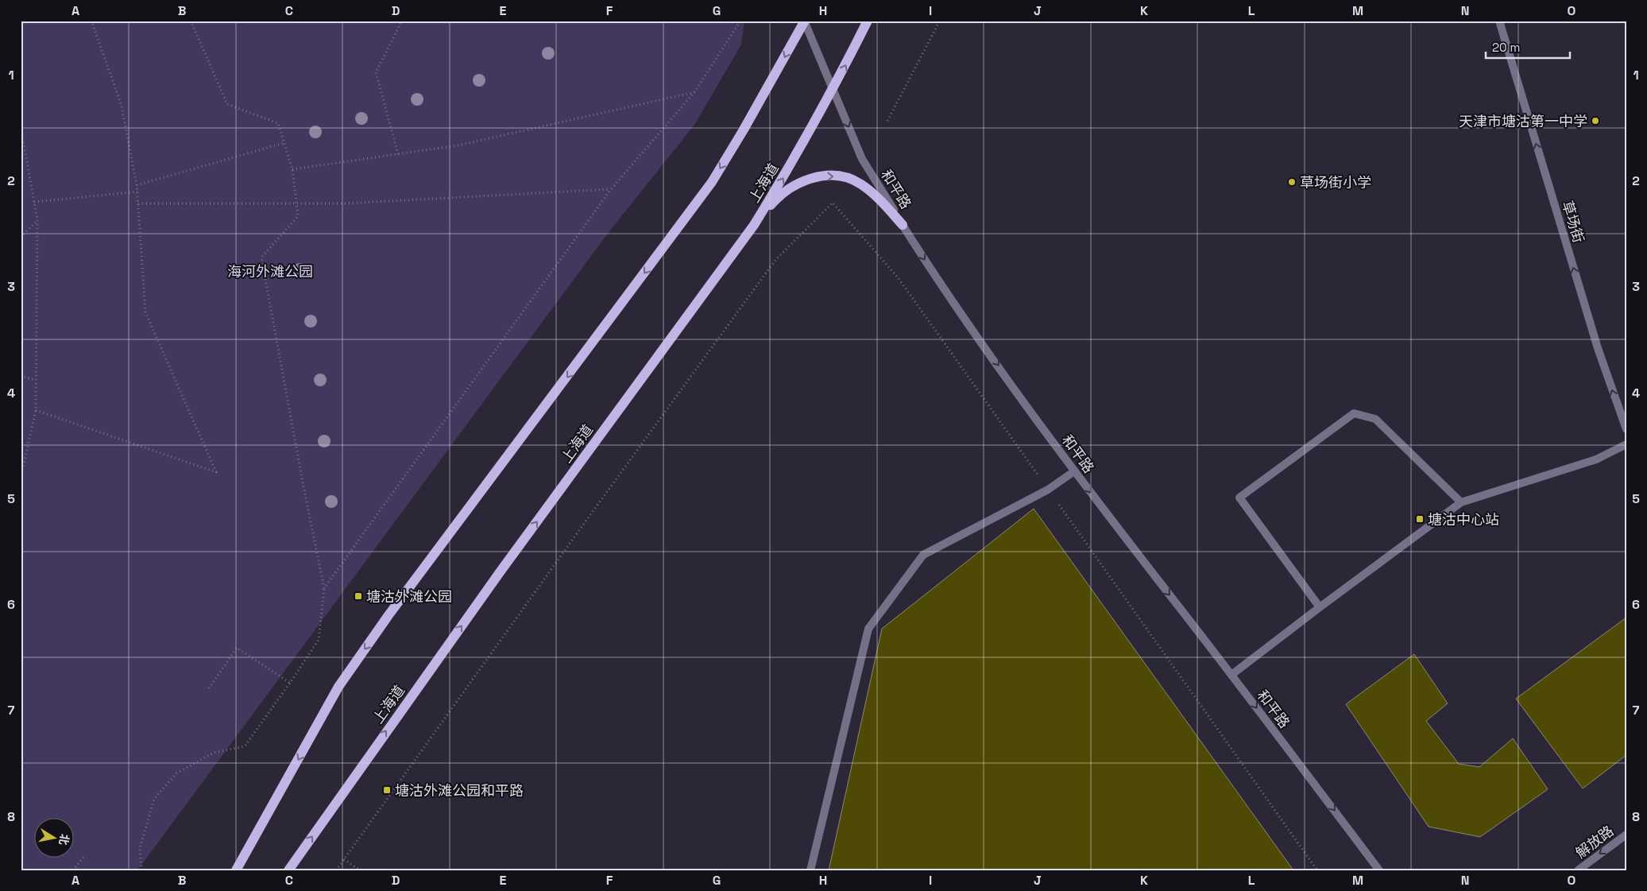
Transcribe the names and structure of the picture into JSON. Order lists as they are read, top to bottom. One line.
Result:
{"streets":{"main road":["上海道"],"street":["和平路","草场街","解放路"]},"crossings":[["上海道","和平路"]],"one_way":["和平路","草场街","解放路"],"parks":["海河外滩公园"],"places":{"other":["天津市塘沽第一中学","草场街小学"],"transit":["塘沽中心站","塘沽外滩公园","塘沽外滩公园和平路"]},"scale_bar":"20 m","north":"right","grid":{"columns":["A","B","C","D","E","F","G","H","I","J","K","L","M","N","O"],"rows":["1","2","3","4","5","6","7","8"]}}
